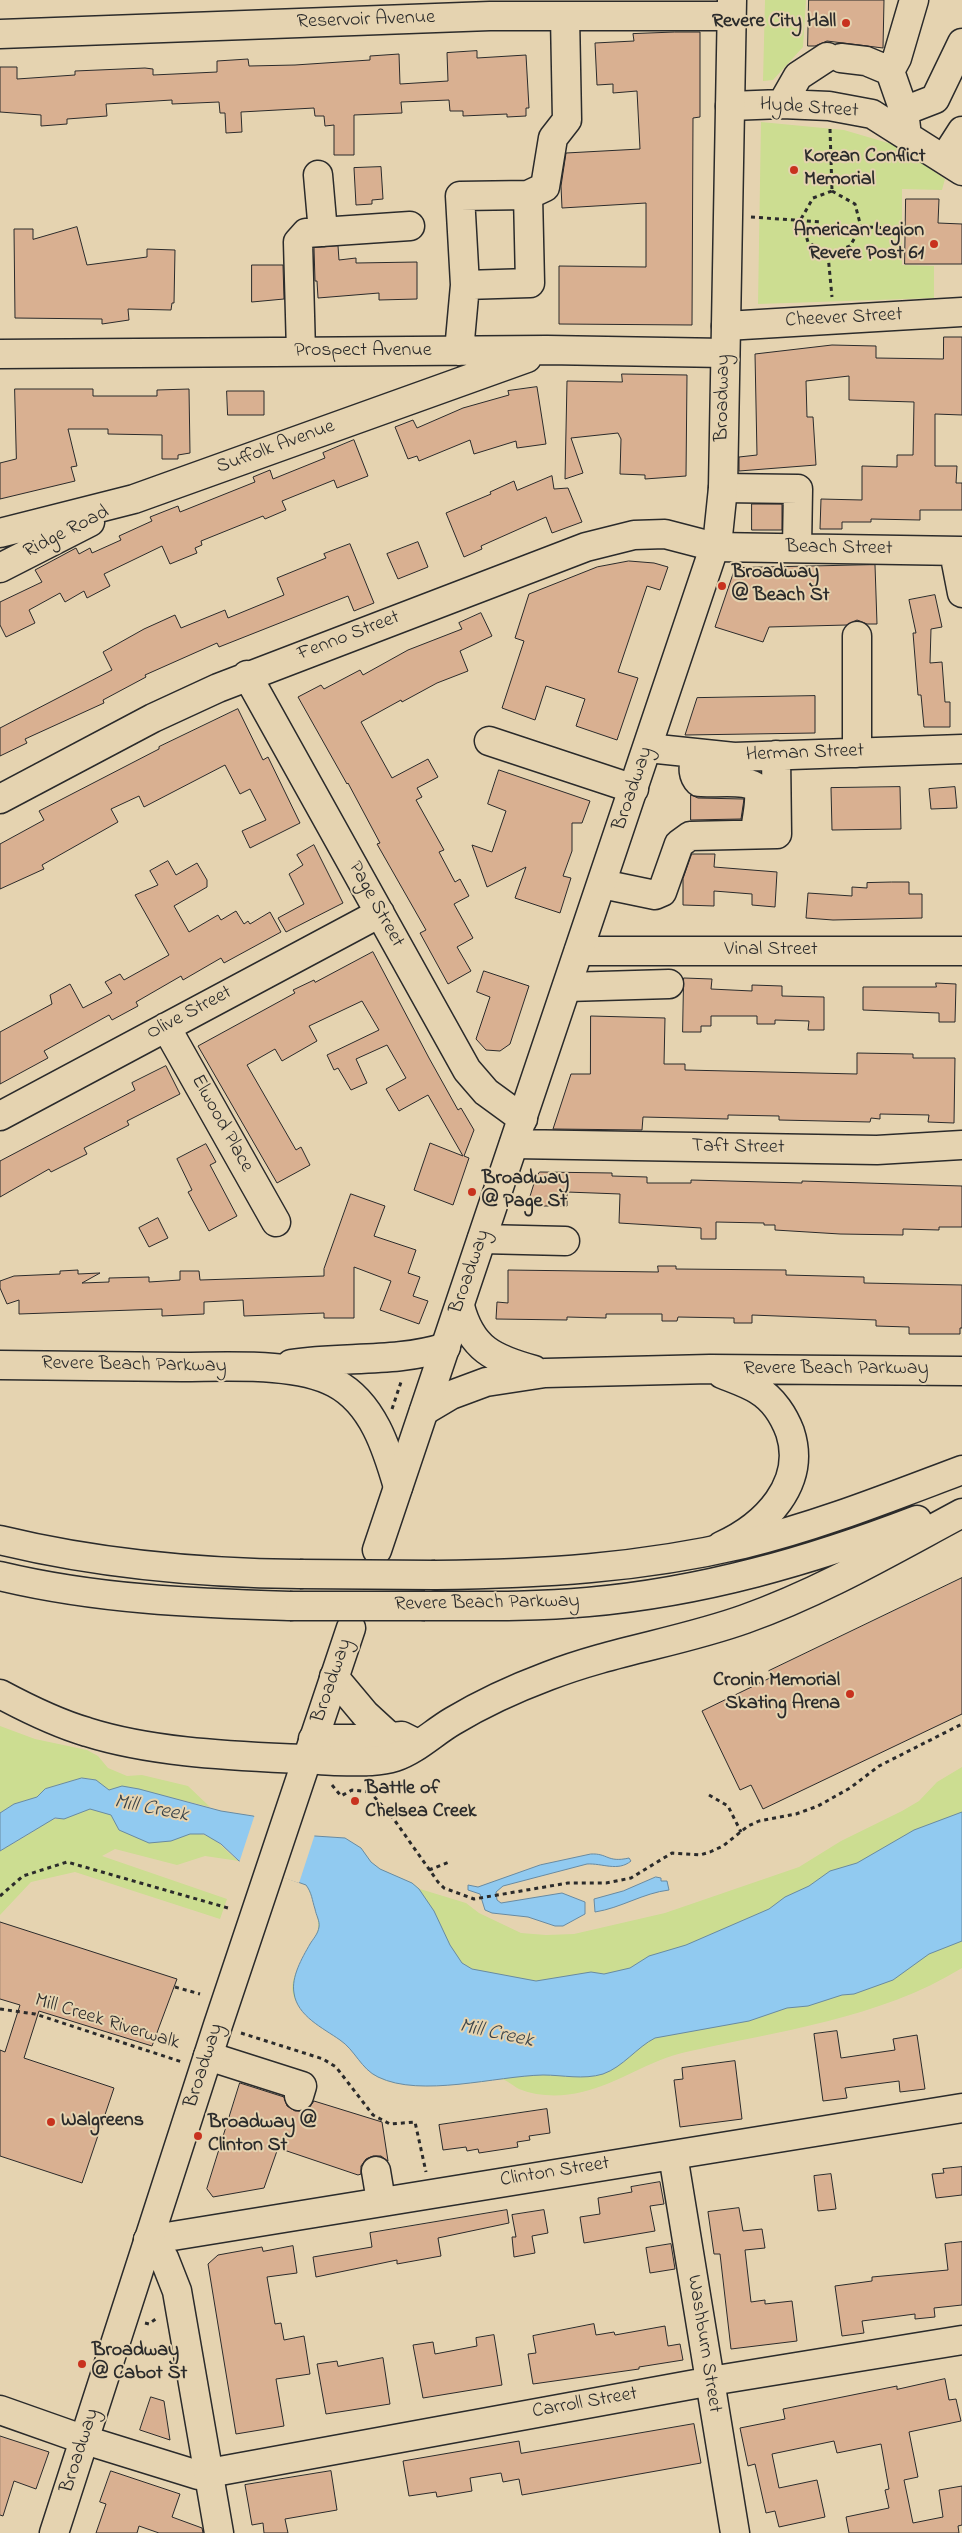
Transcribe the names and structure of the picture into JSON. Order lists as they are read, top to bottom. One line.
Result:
{"streets":{"main road":["Reservoir Avenue","Hyde Street","Cheever Street","Prospect Avenue","Broadway","Suffolk Avenue","Ridge Road","Beach Street","Fenno Street","Herman Street","Page Street","Vinal Street","Olive Street","Elwood Place","Taft Street","Revere Beach Parkway","Clinton Street","Washburn Street","Carroll Street"],"path":["Mill Creek Riverwalk"]},"crossings":[["Reservoir Avenue","Broadway"],["Hyde Street","Broadway"],["Cheever Street","Prospect Avenue"],["Cheever Street","Broadway"],["Prospect Avenue","Broadway"],["Prospect Avenue","Suffolk Avenue"],["Broadway","Beach Street"],["Broadway","Fenno Street"],["Broadway","Herman Street"],["Broadway","Page Street"],["Broadway","Vinal Street"],["Broadway","Taft Street"],["Broadway","Revere Beach Parkway"],["Broadway","Mill Creek Riverwalk"],["Broadway","Clinton Street"],["Broadway","Carroll Street"],["Suffolk Avenue","Ridge Road"],["Beach Street","Fenno Street"],["Fenno Street","Page Street"],["Page Street","Olive Street"],["Olive Street","Elwood Place"],["Clinton Street","Washburn Street"],["Washburn Street","Carroll Street"]],"water":["Mill Creek"],"places":["Revere City Hall","Korean Conflict Memorial","American Legion Revere Post 61","Broadway @ Beach St","Broadway @ Page St","Cronin Memorial Skating Arena","Battle of Chelsea Creek","Walgreens","Broadway @ Clinton St","Broadway @ Cabot St"]}
